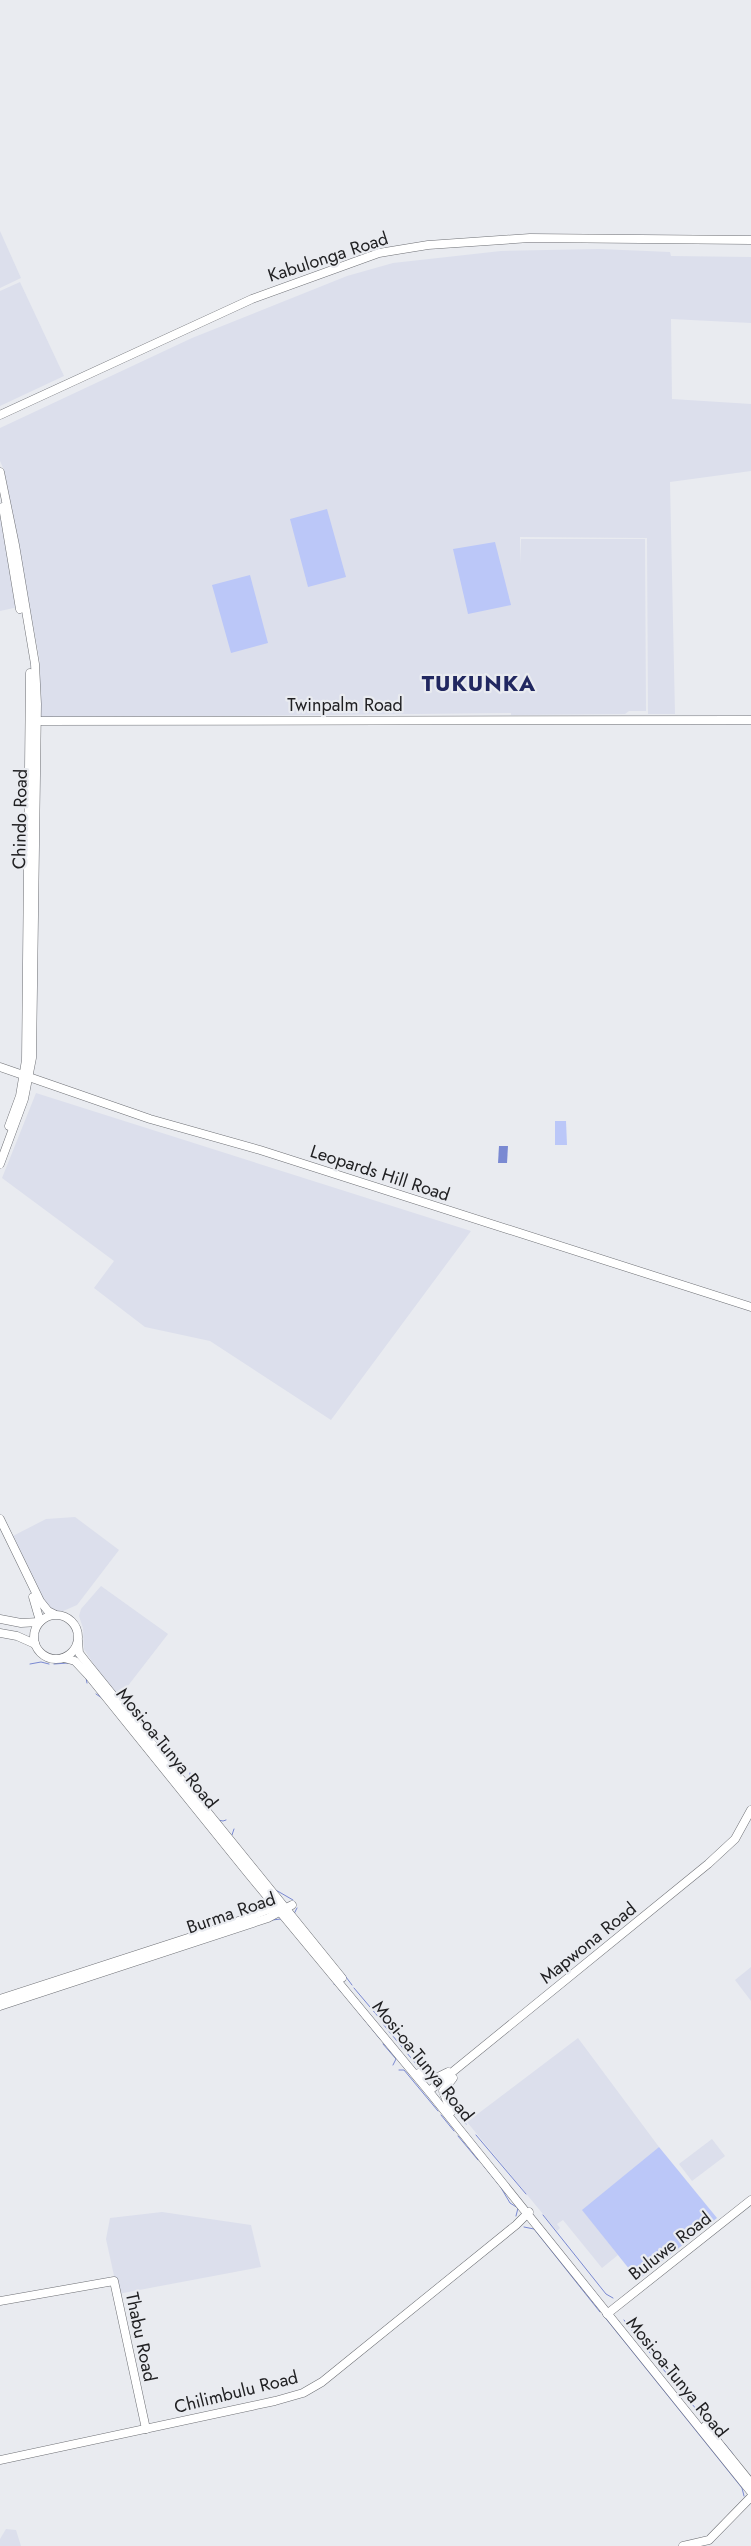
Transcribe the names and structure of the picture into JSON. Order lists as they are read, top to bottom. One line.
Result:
{"streets":{"main road":["Kabulonga Road","Twinpalm Road","Chindo Road","Leopards Hill Road","Mosi-oa-Tunya Road","Burma Road","Mapwona Road","Buluwe Road","Thabu Road","Chilimbulu Road"]},"crossings":[["Twinpalm Road","Chindo Road"],["Chindo Road","Leopards Hill Road"],["Mosi-oa-Tunya Road","Burma Road"],["Mosi-oa-Tunya Road","Mapwona Road"],["Mosi-oa-Tunya Road","Buluwe Road"],["Mosi-oa-Tunya Road","Chilimbulu Road"],["Thabu Road","Chilimbulu Road"]],"districts":["TUKUNKA"]}
